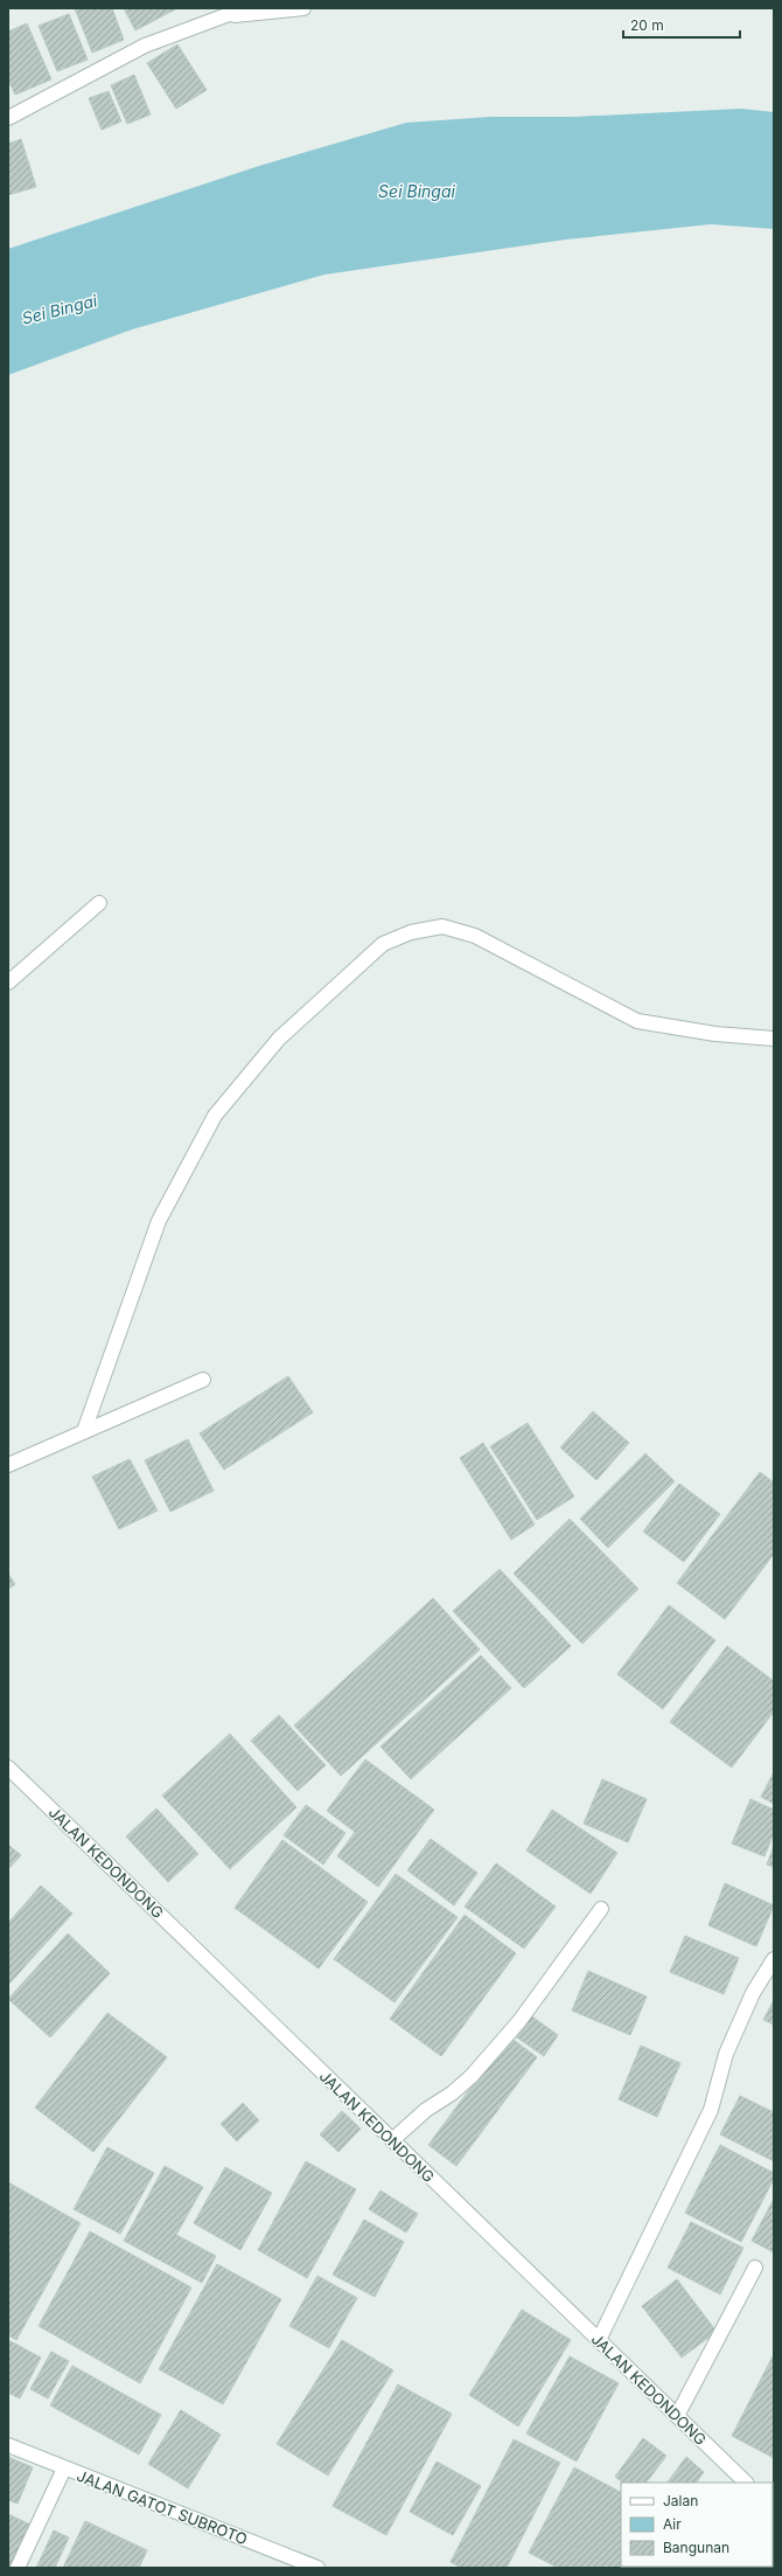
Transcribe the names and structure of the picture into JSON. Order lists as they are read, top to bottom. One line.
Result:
{"streets":{"street":["JALAN KEDONDONG","JALAN GATOT SUBROTO"]},"water":["Sei Bingai"],"legend":["Jalan","Air","Bangunan"],"scale_bar":"20 m"}
